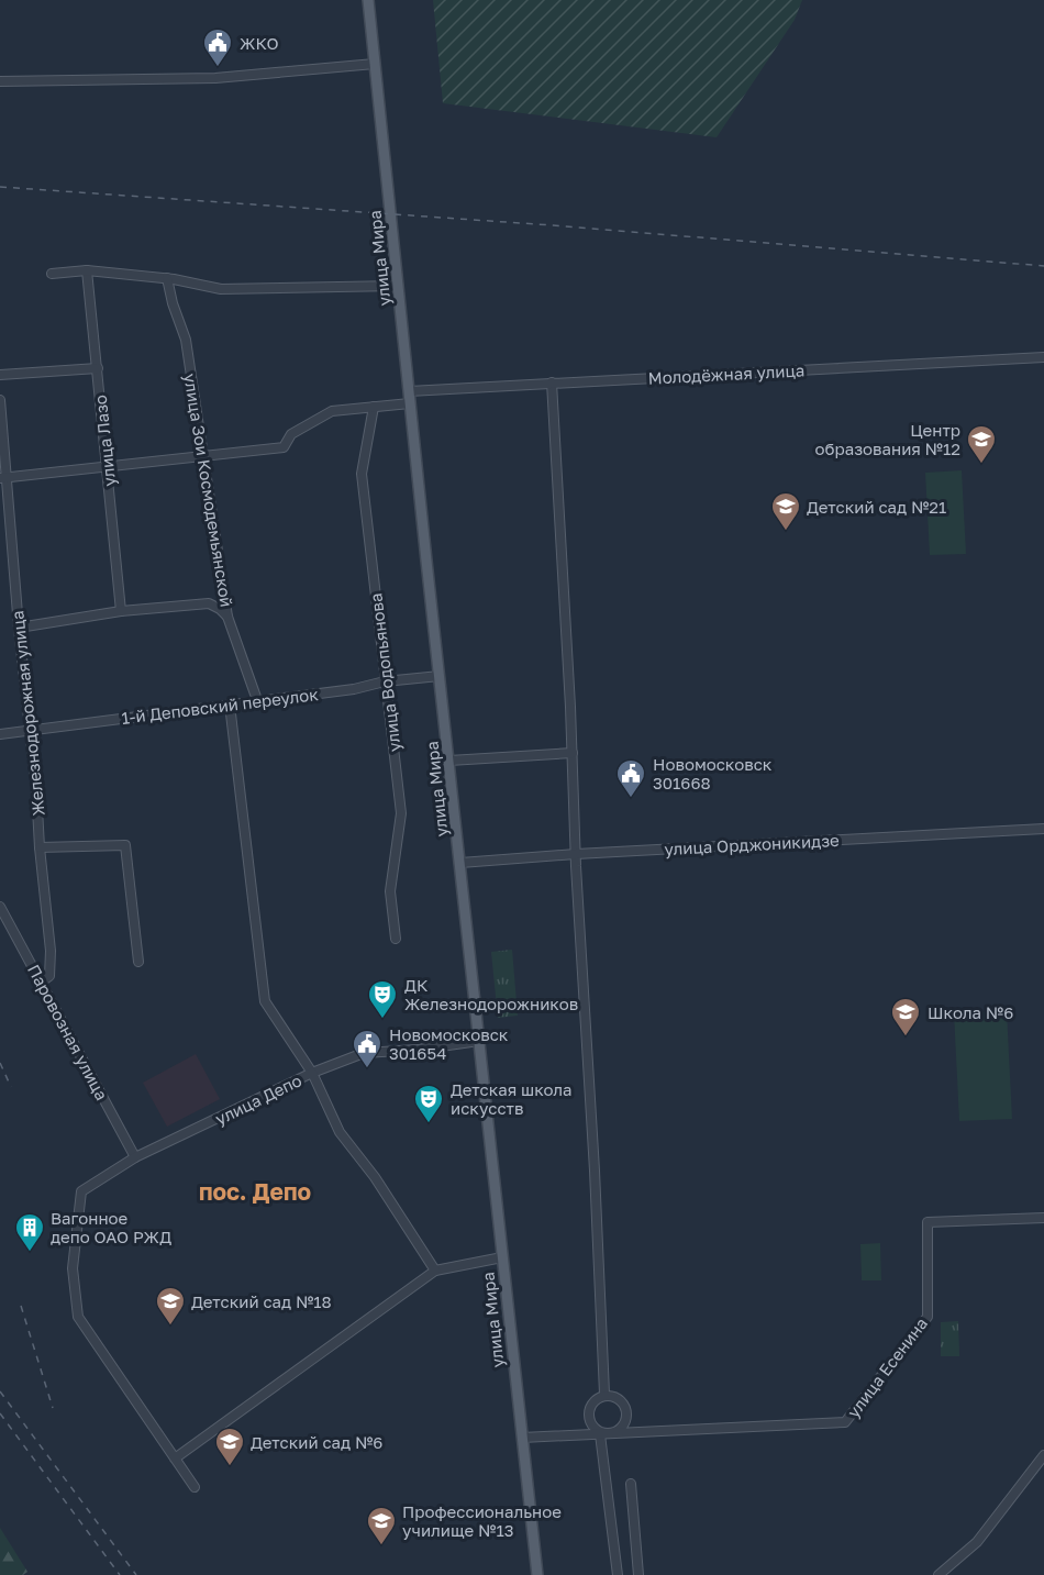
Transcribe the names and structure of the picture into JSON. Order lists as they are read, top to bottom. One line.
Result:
{"streets":{"main road":["улица Мира"],"street":["Молодёжная улица","улица Лазо","улица Зои Космодемьянской","улица Водопьянова","1-й Деповский переулок","Железнодорожная улица","улица Орджоникидзе","Паровозная улица","улица Депо","улица Есенина"]},"crossings":[["улица Мира","Молодёжная улица"],["улица Мира","1-й Деповский переулок"],["улица Мира","улица Орджоникидзе"],["улица Мира","улица Есенина"],["улица Зои Космодемьянской","1-й Деповский переулок"],["улица Водопьянова","1-й Деповский переулок"],["1-й Деповский переулок","Железнодорожная улица"],["Железнодорожная улица","Паровозная улица"],["Паровозная улица","улица Депо"]],"districts":["пос. Депо"],"places":{"public building":["ЖКО","Новомосковск 301668","Новомосковск 301654"],"school or university":["Центр образования №12","Детский сад №21","Школа №6","Детский сад №18","Детский сад №6","Профессиональное училище №13"],"theatre":["ДК Железнодорожников","Детская школа искусств"],"building":["Вагонное депо ОАО РЖД"]}}
